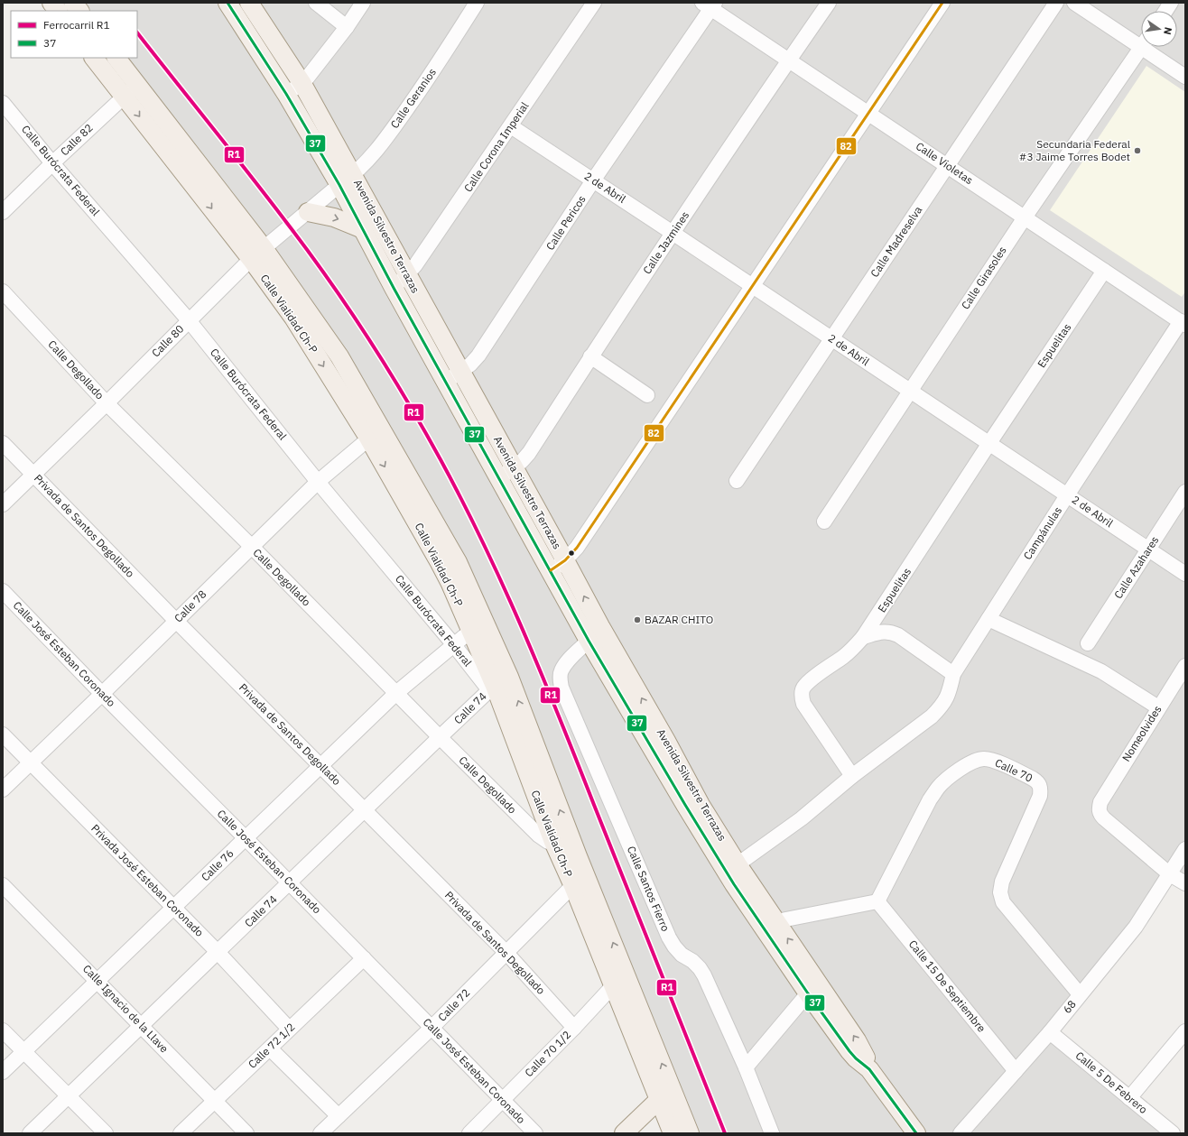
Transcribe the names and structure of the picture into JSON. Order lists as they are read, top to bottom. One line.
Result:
{"streets":{"main road":["Avenida Silvestre Terrazas","Calle Vialidad Ch-P"],"street":["Calle Geranios","Calle 82","Calle Corona Imperial","Calle Violetas","Calle Burócrata Federal","2 de Abril","Calle Pericos","Calle Madreselva","Calle Jazmines","Calle Girasoles","Calle 80","Espuelitas","Calle Degollado","Privada de Santos Degollado","Campánulas","Calle Azahares","Calle 78","Calle José Esteban Coronado","Calle 74","Nomeolvides","Calle 70","Calle 76","Privada José Esteban Coronado","Calle Santos Fierro","Calle 15 De Septiembre","Calle 72","68","Calle Ignacio de la Llave","Calle 72 1/2","Calle 70 1/2","Calle 5 De Febrero"]},"crossings":[["Calle Geranios","Avenida Silvestre Terrazas"],["Calle Geranios","Calle 80"],["Calle 82","Calle Burócrata Federal"],["Calle 82","Calle Vialidad Ch-P"],["Calle Corona Imperial","2 de Abril"],["Calle Corona Imperial","Avenida Silvestre Terrazas"],["Calle Violetas","Calle Pericos"],["Calle Violetas","Calle Madreselva"],["Calle Violetas","Calle Jazmines"],["Calle Violetas","Calle Girasoles"],["Calle Violetas","Espuelitas"],["Calle Violetas","Campánulas"],["Calle Burócrata Federal","Calle Vialidad Ch-P"],["Calle Burócrata Federal","Calle 80"],["Calle Burócrata Federal","Calle 78"],["Calle Burócrata Federal","Calle 74"],["Calle Burócrata Federal","Calle 76"],["2 de Abril","Calle Pericos"],["2 de Abril","Calle Madreselva"],["2 de Abril","Calle Jazmines"],["2 de Abril","Calle Girasoles"],["2 de Abril","Espuelitas"],["2 de Abril","Campánulas"],["2 de Abril","Calle Azahares"],["Calle Pericos","Avenida Silvestre Terrazas"],["Avenida Silvestre Terrazas","Calle Jazmines"],["Avenida Silvestre Terrazas","Calle 80"],["Avenida Silvestre Terrazas","Calle Santos Fierro"],["Calle Vialidad Ch-P","Calle 80"],["Calle Vialidad Ch-P","Calle Degollado"],["Calle Vialidad Ch-P","Calle 78"],["Calle Vialidad Ch-P","Calle 74"],["Calle Vialidad Ch-P","Calle 76"],["Calle Vialidad Ch-P","Calle 72"],["Calle Vialidad Ch-P","Calle 70 1/2"],["Calle 80","Calle Degollado"],["Calle 80","Privada de Santos Degollado"],["Calle Degollado","Calle 78"],["Calle Degollado","Calle 74"],["Calle Degollado","Calle 76"],["Privada de Santos Degollado","Calle 78"],["Privada de Santos Degollado","Calle 74"],["Privada de Santos Degollado","Calle 76"],["Privada de Santos Degollado","Calle 72"],["Privada de Santos Degollado","Calle 70 1/2"],["Calle 78","Calle José Esteban Coronado"],["Calle 78","Privada José Esteban Coronado"],["Calle José Esteban Coronado","Calle 74"],["Calle José Esteban Coronado","Calle 76"],["Calle José Esteban Coronado","Calle 72"],["Calle José Esteban Coronado","Calle 72 1/2"],["Calle José Esteban Coronado","Calle 70 1/2"],["Calle 74","Privada José Esteban Coronado"],["Calle 74","Calle Ignacio de la Llave"],["Nomeolvides","68"],["Calle 70","Calle 15 De Septiembre"],["Calle 70","68"],["Calle 76","Privada José Esteban Coronado"],["Calle 76","Calle Ignacio de la Llave"],["Privada José Esteban Coronado","Calle 72 1/2"],["Calle 15 De Septiembre","68"],["68","Calle 5 De Febrero"],["Calle Ignacio de la Llave","Calle 72 1/2"]],"places":["Secundaria Federal #3 Jaime Torres Bodet","BAZAR CHITO"],"lines":["transit line 37","transit line 82","rail line R1"],"legend":["Ferrocarril R1","37"],"north":"right"}
